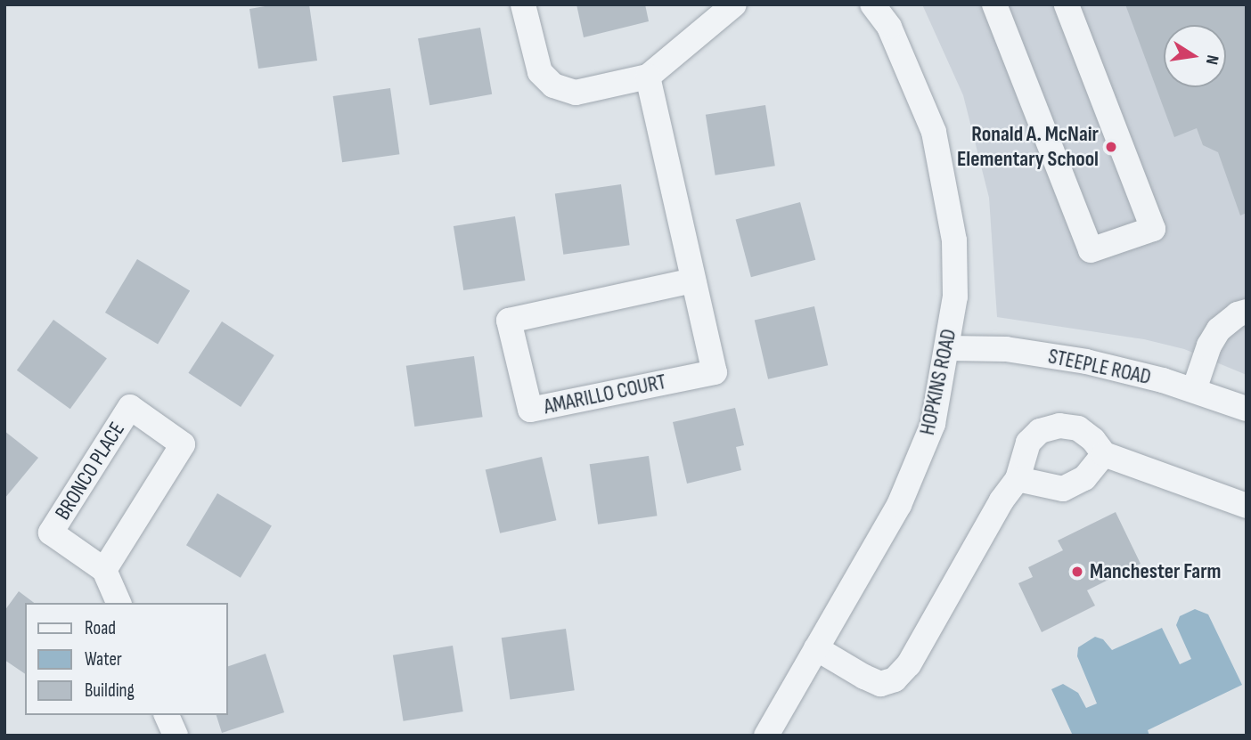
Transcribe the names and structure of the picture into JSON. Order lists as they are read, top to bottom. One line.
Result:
{"streets":{"street":["STEEPLE ROAD","HOPKINS ROAD","AMARILLO COURT","BRONCO PLACE"]},"crossings":[["STEEPLE ROAD","HOPKINS ROAD"]],"places":["Ronald A. McNair Elementary School","Manchester Farm"],"legend":["Road","Water","Building"],"north":"right"}
